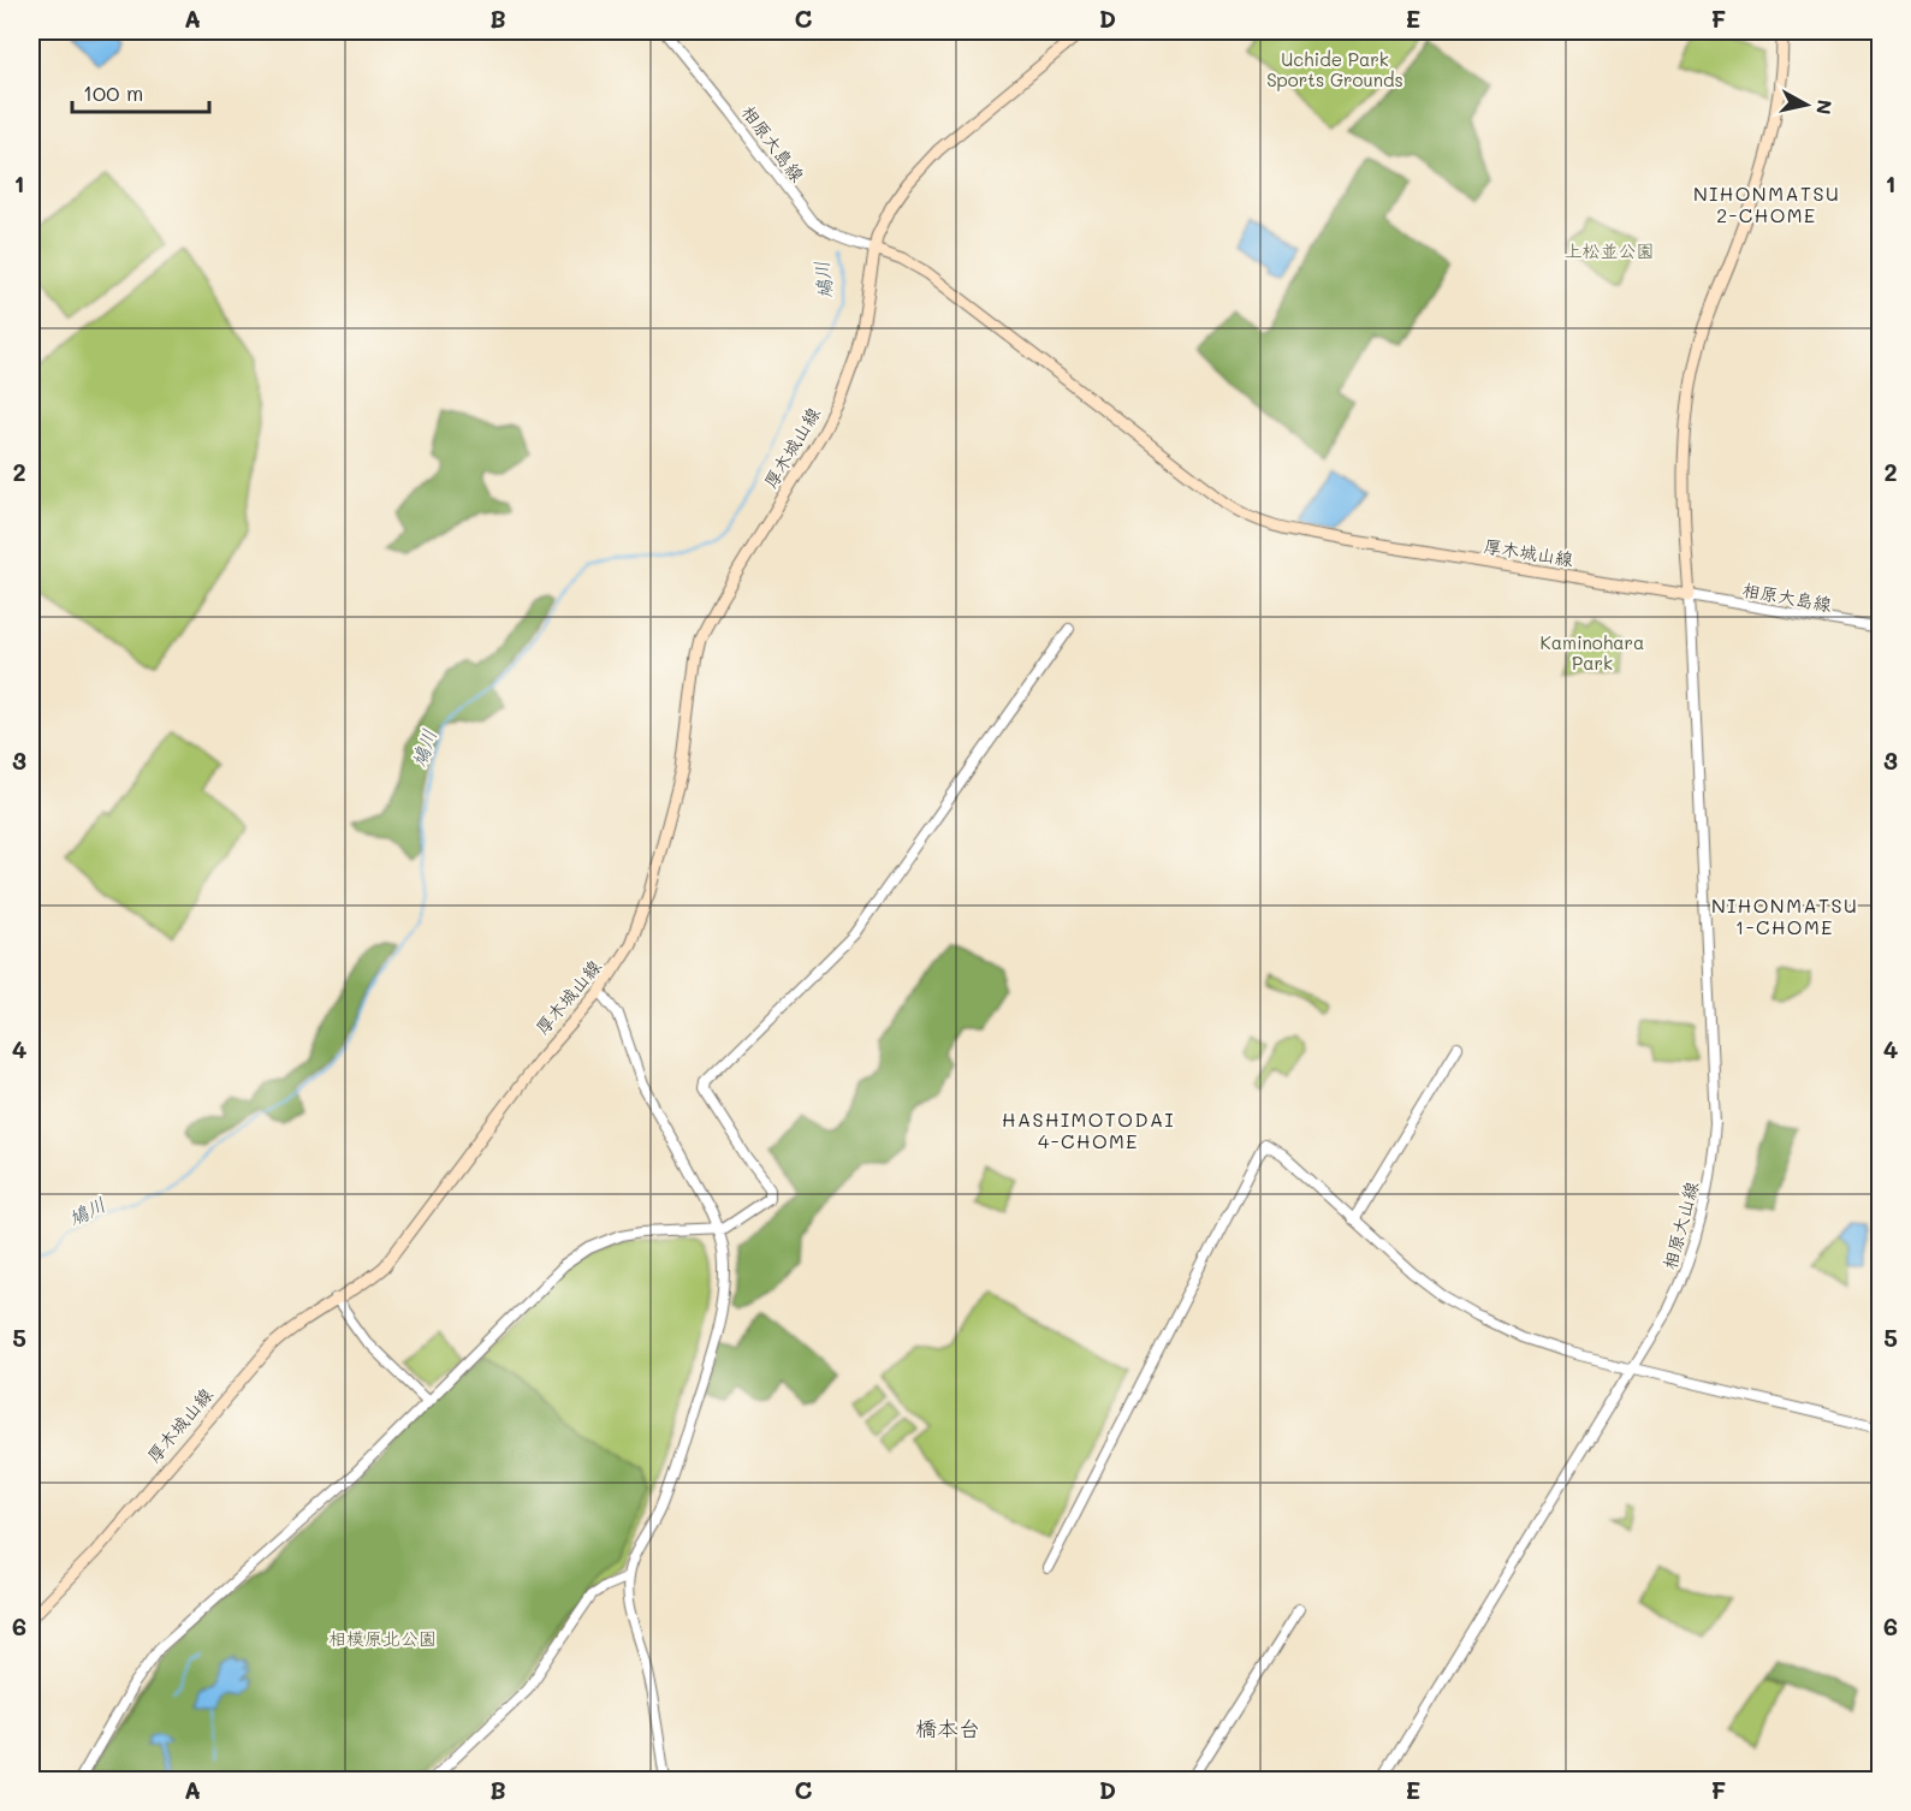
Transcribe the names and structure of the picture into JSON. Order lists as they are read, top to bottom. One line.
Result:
{"streets":{"main road":["厚木城山線"],"street":["相原大島線","相原大山線"]},"crossings":[["相原大島線","厚木城山線"],["相原大島線","相原大山線"],["厚木城山線","相原大山線"]],"districts":["NIHONMATSU 2-CHOME","NIHONMATSU 1-CHOME","HASHIMOTODAI 4-CHOME","橋本台"],"water":["鳩川"],"parks":["Uchide Park Sports Grounds","上松並公園","Kaminohara Park","相模原北公園"],"scale_bar":"100 m","north":"right","grid":{"columns":["A","B","C","D","E","F"],"rows":["1","2","3","4","5","6"]}}
